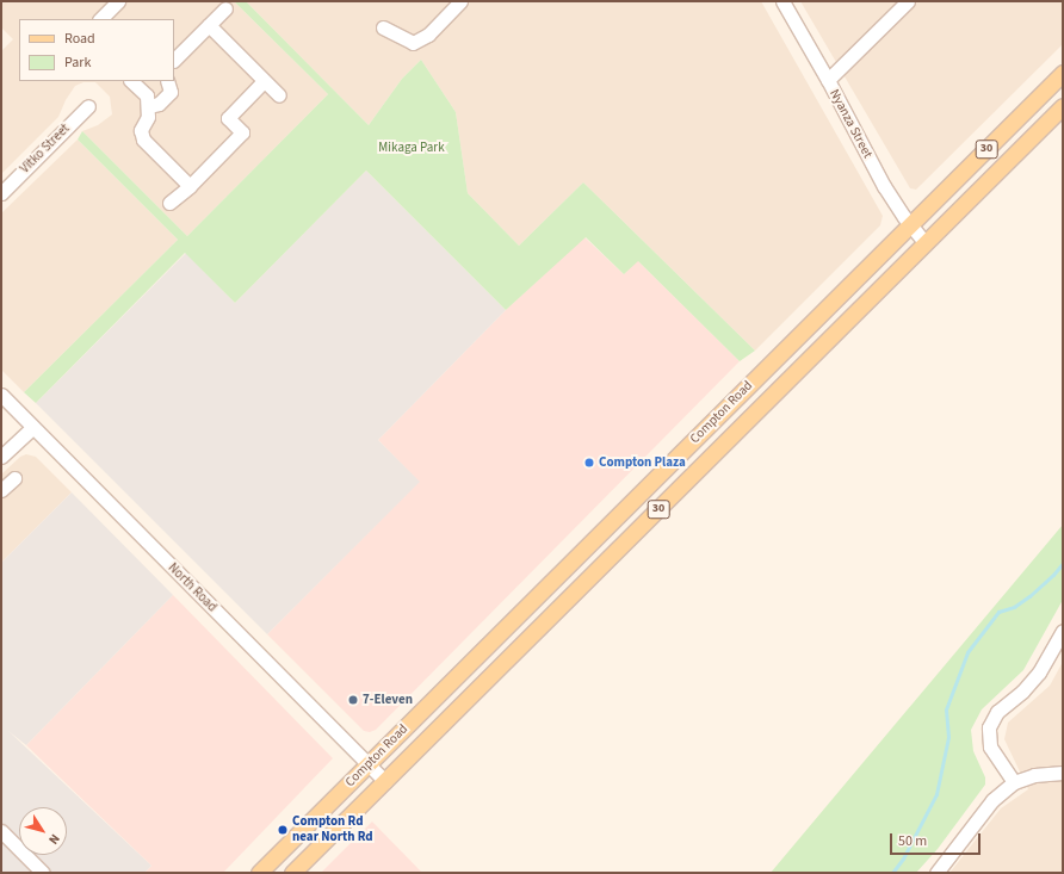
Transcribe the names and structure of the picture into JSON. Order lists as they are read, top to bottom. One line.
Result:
{"streets":{"main road":["30","Compton Road"],"street":["Nyanza Street","Vitko Street","North Road"]},"crossings":[["Nyanza Street","Compton Road"],["Compton Road","North Road"]],"parks":["Mikaga Park"],"places":["Compton Plaza","7-Eleven","Compton Rd near North Rd"],"legend":["Road","Park"],"scale_bar":"50 m","north":"bottom right"}
